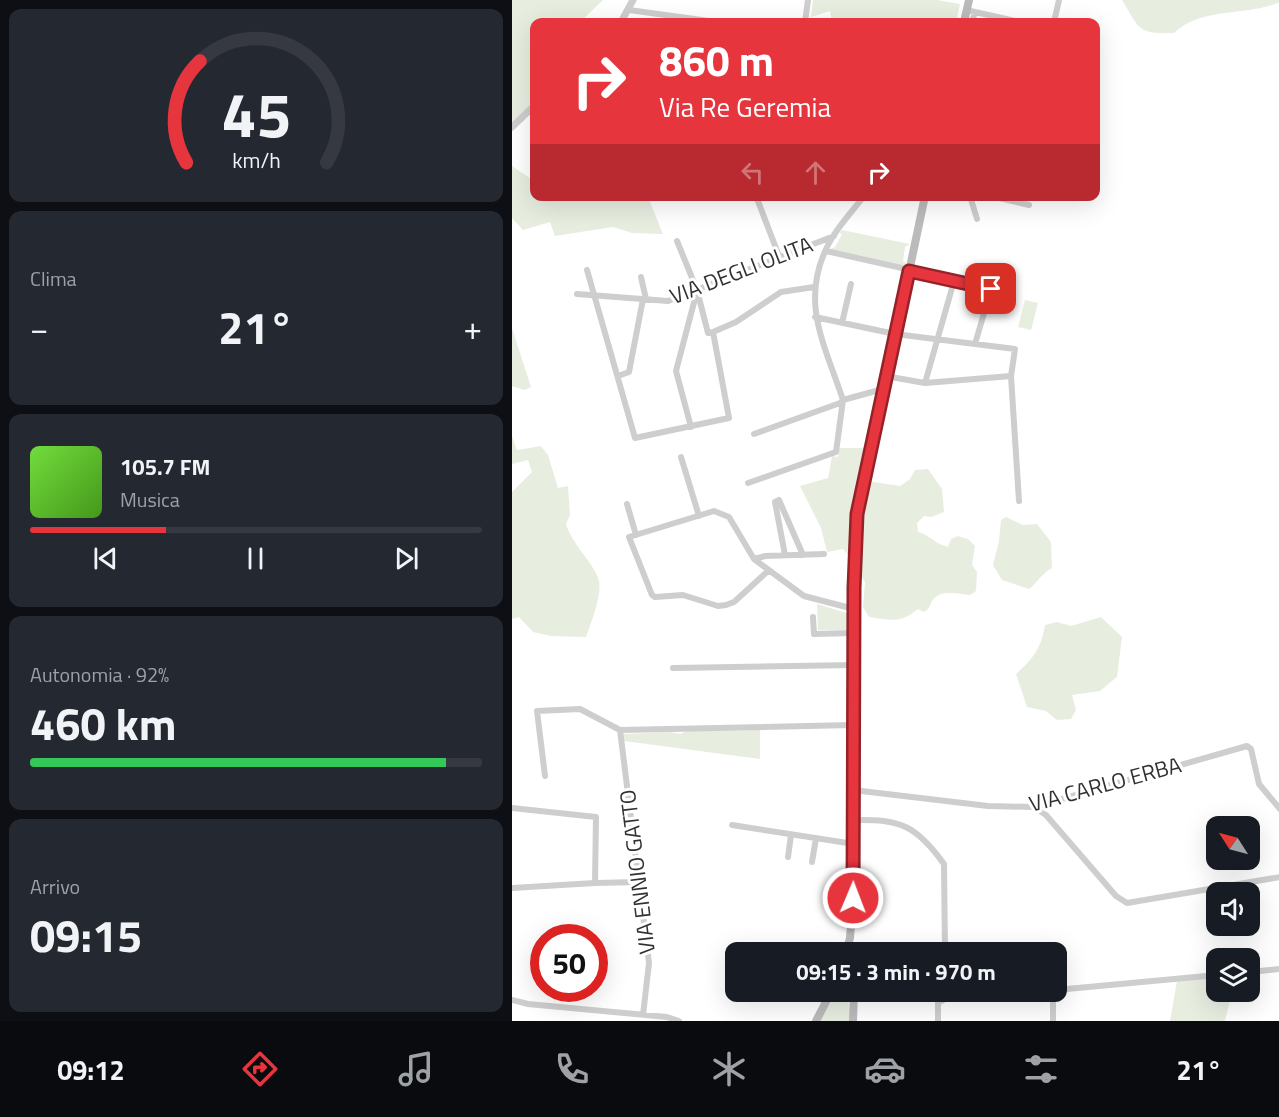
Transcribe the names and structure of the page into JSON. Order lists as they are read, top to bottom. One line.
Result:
{"streets":{"street":["VIA DEGLI OLITA","VIA CARLO ERBA","VIA ENNIO GATTO"]},"north":"top left","page":{"turn":["860 m","Via Re Geremia"],"tile":["Clima",["Autonomia · 92%","460 km"],["Arrivo","09:15"]],"heat":["−","21°","+"],"song":["105.7 FM","Musica"],"limit":"50","trip":"09:15 · 3 min · 970 m","tabs":["09:12","21°"],"gauge":["45","km/h"]}}
